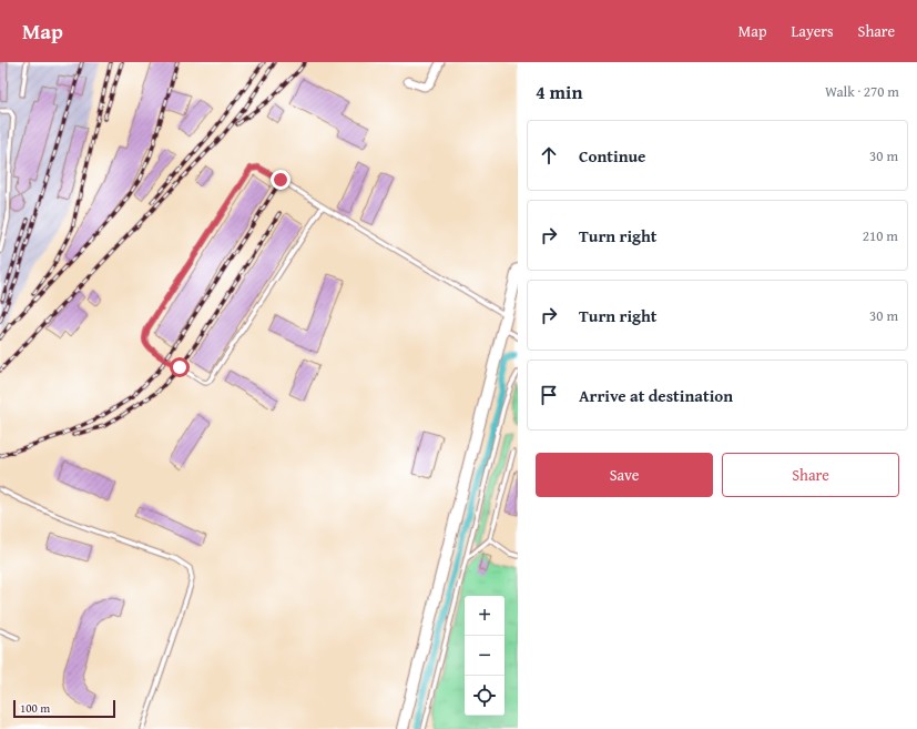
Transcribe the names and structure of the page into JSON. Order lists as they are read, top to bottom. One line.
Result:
{"scale_bar":"100 m","page":{"header":"Map","nav":["Map","Layers","Share"],"heading":["4 min","Walk · 270 m"],"list":[["Continue","30 m"],["Turn right","210 m"],["Turn right","30 m"],"Arrive at destination"],"buttons":["Save","Share"],"map_buttons":["+","−"],"scale":"100 m"}}
